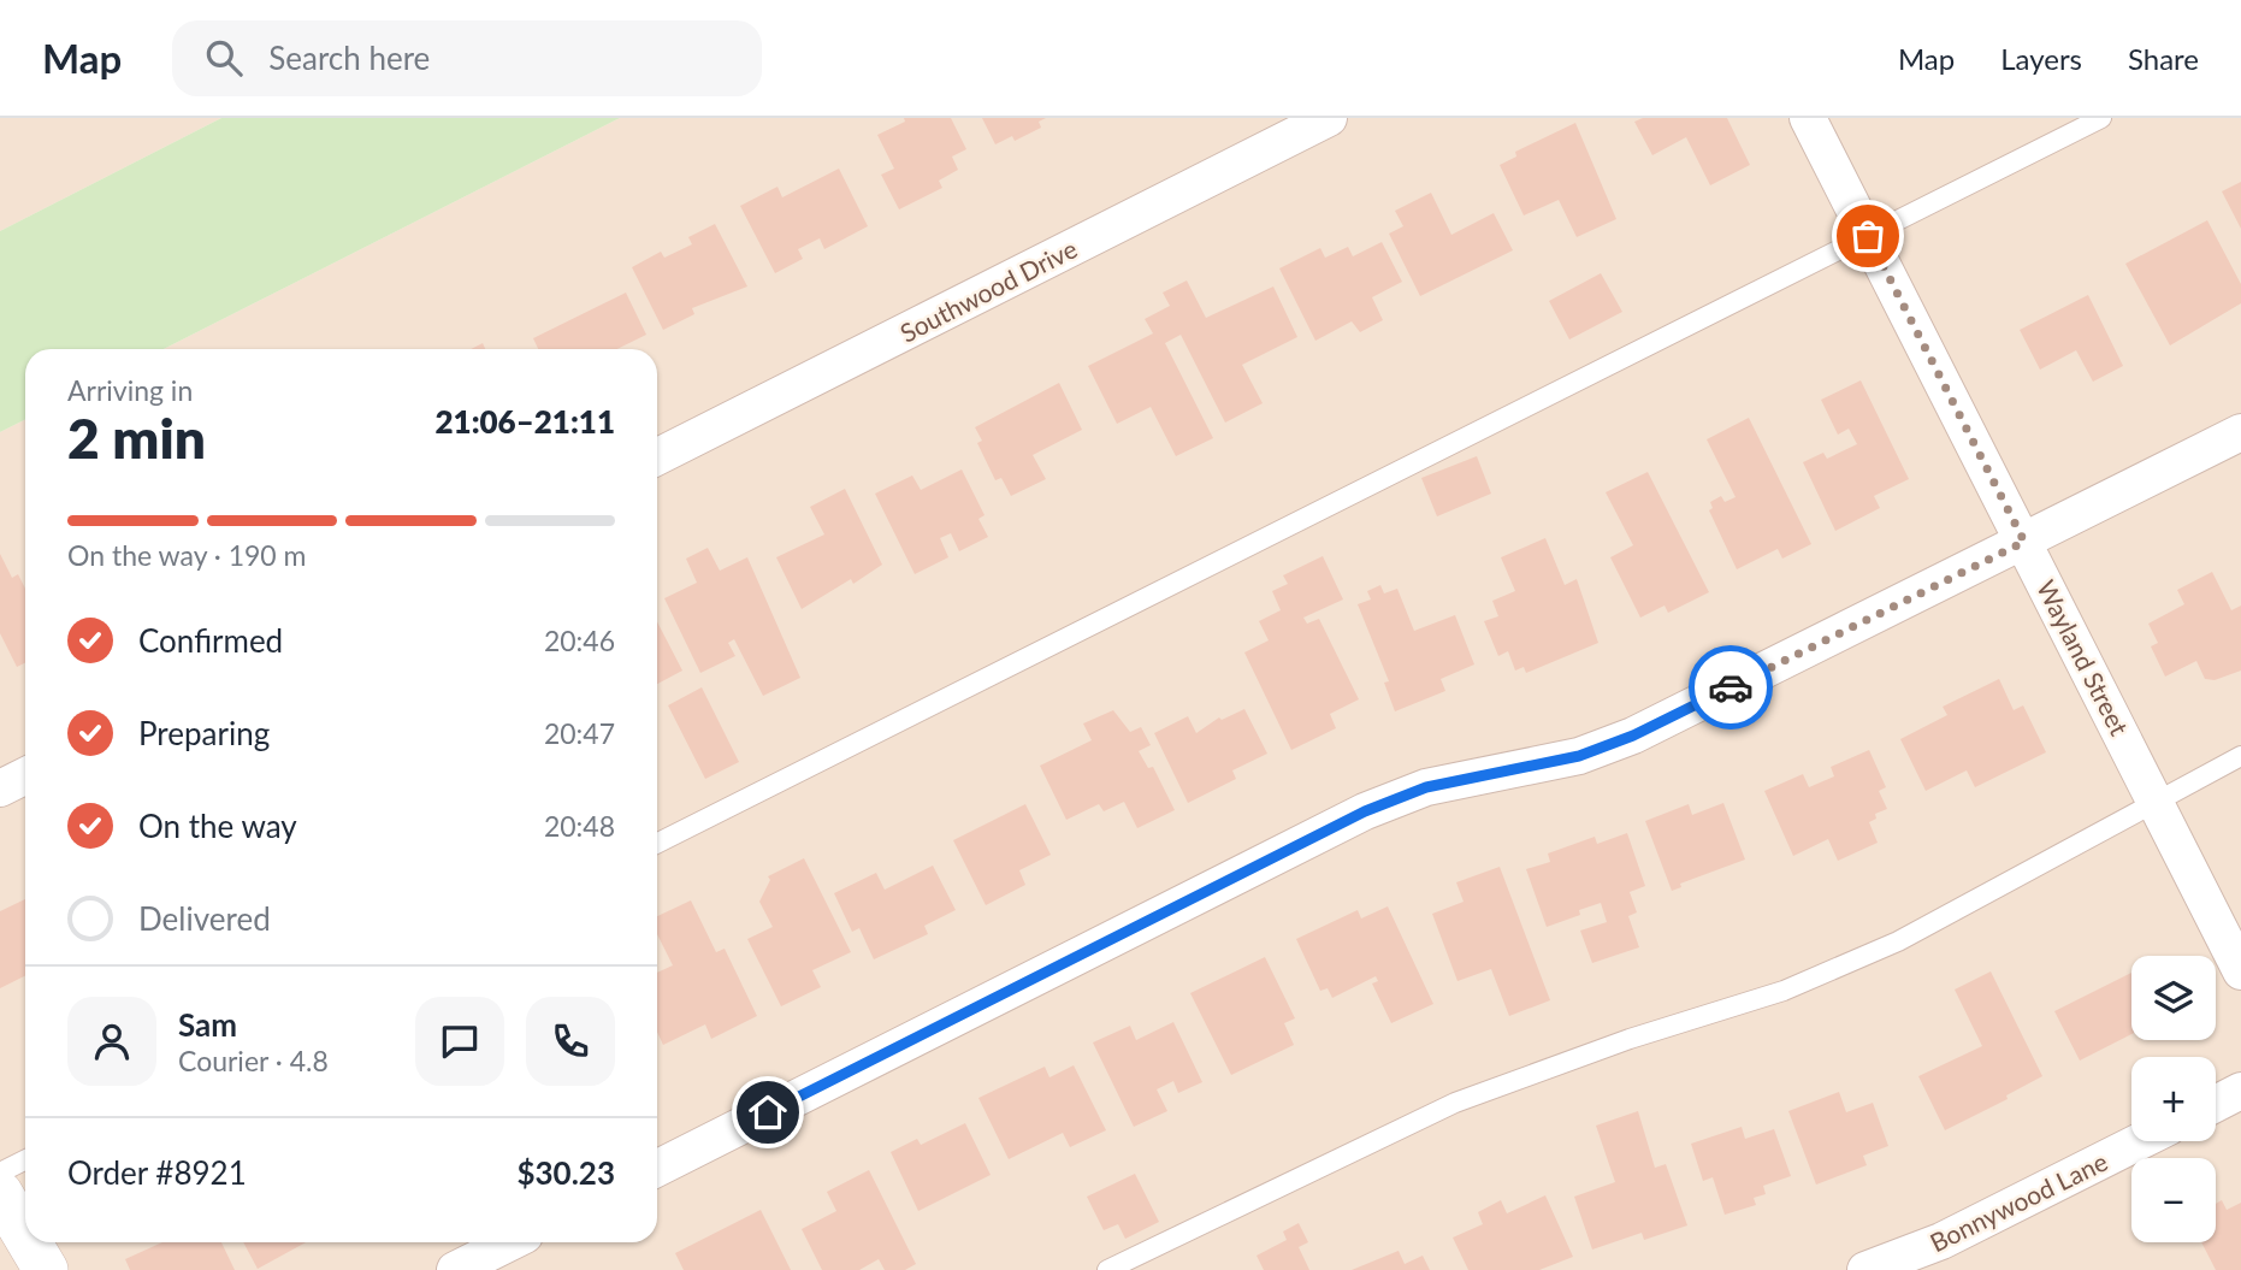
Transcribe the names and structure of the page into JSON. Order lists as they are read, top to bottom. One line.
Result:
{"streets":{"street":["Southwood Drive","Wayland Street","Bonnywood Lane"]},"page":{"header":"Map","search":"Search here","nav":["Map","Layers","Share"],"heading":["2 min","Arriving in","21:06–21:11"],"panel":["Sam","Courier · 4.8","Order #8921","$30.23"],"bar":"On the way · 190 m","list":[["Confirmed","20:46"],["Preparing","20:47"],["On the way","20:48"],"Delivered"],"map_buttons":["+","−"]}}
